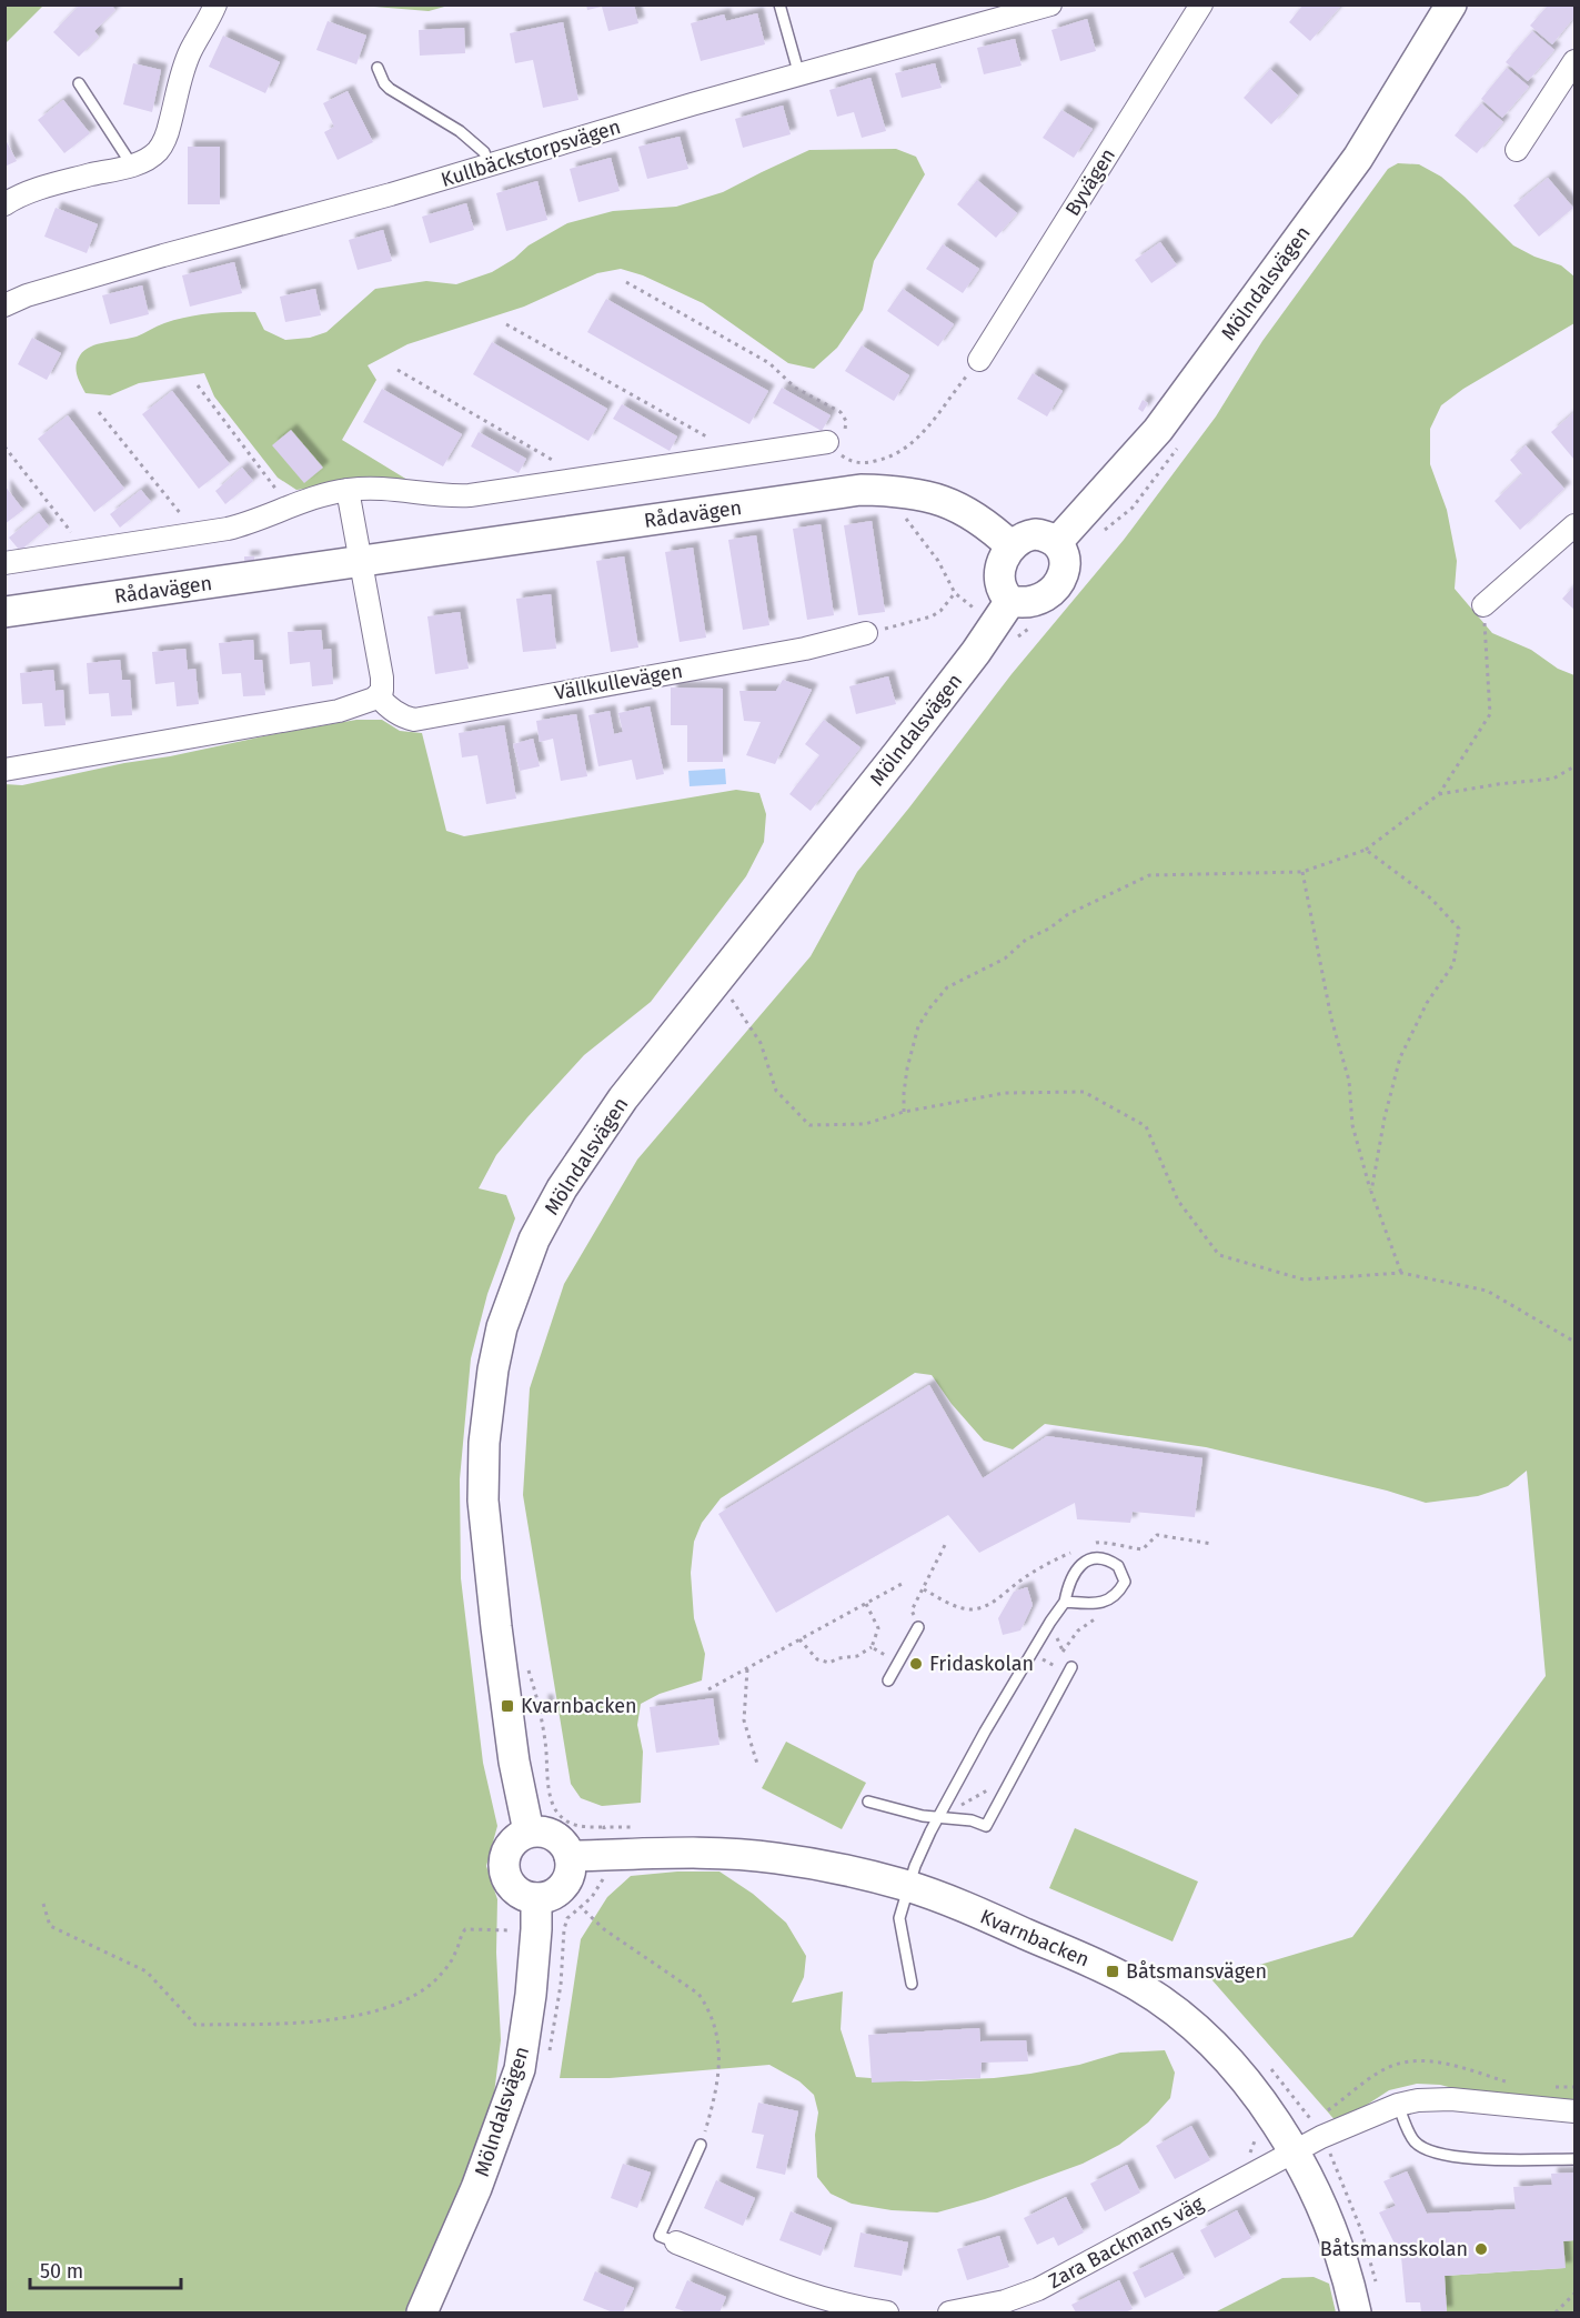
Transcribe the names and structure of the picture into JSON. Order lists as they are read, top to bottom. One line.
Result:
{"streets":{"street":["Kullbäckstorpsvägen","Byvägen","Mölndalsvägen","Rådavägen","Vällkullevägen","Kvarnbacken","Zara Backmans väg"]},"crossings":[["Mölndalsvägen","Rådavägen"],["Mölndalsvägen","Kvarnbacken"],["Kvarnbacken","Zara Backmans väg"]],"places":{"other":["Fridaskolan","Båtsmansskolan"],"transit":["Kvarnbacken","Båtsmansvägen"]},"scale_bar":"50 m"}
